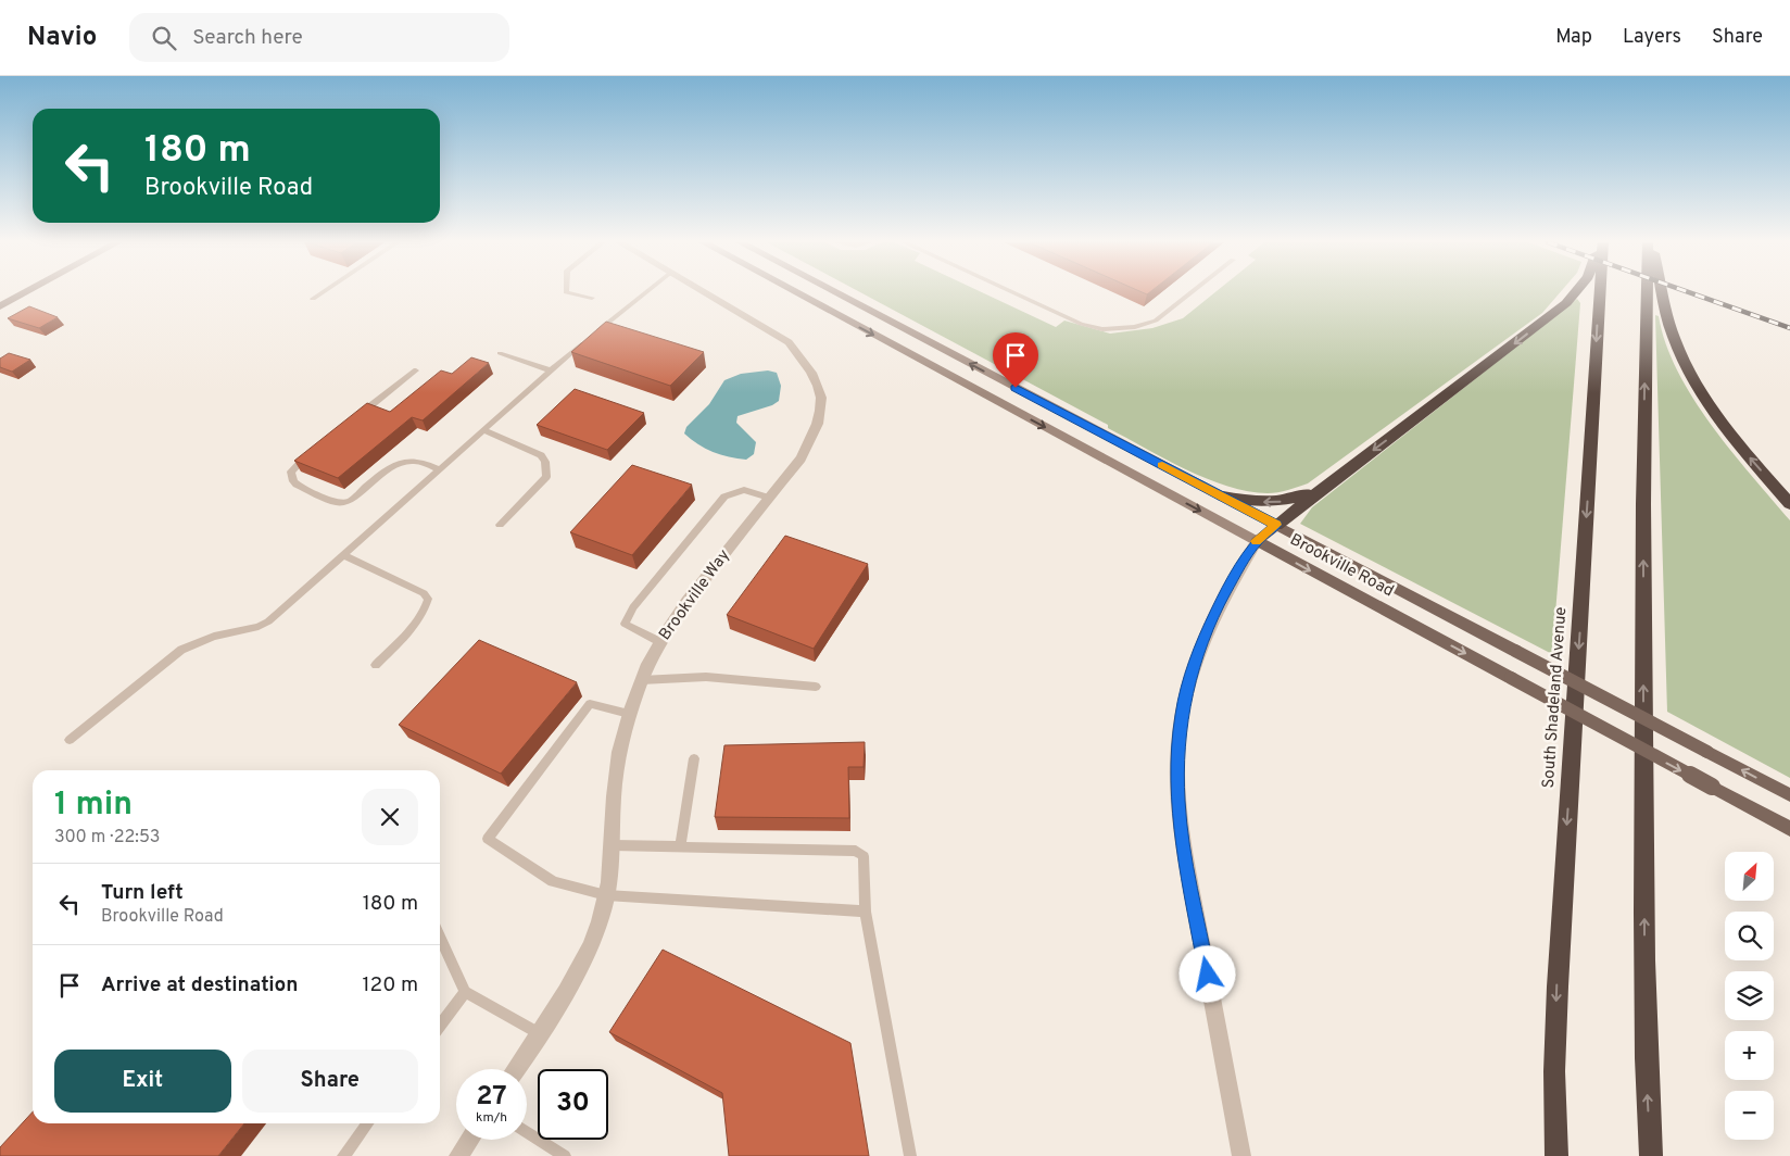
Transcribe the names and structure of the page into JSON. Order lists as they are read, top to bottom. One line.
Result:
{"streets":{"highway":["South Shadeland Avenue"],"main road":["Brookville Road"],"street":["Brookville Way"]},"north":"top right","page":{"header":"Navio","search":"Search here","nav":["Map","Layers","Share"],"turn":["180 m","Brookville Road"],"heading":["1 min","300 m · 22:53"],"map_buttons":["+","−"],"list":[{"name":"Turn left","note":"Brookville Road","value":"180 m"},{"name":"Arrive at destination","value":"120 m"}],"buttons":["Exit","Share"],"speed":"27 km/h","limit":"30"}}
